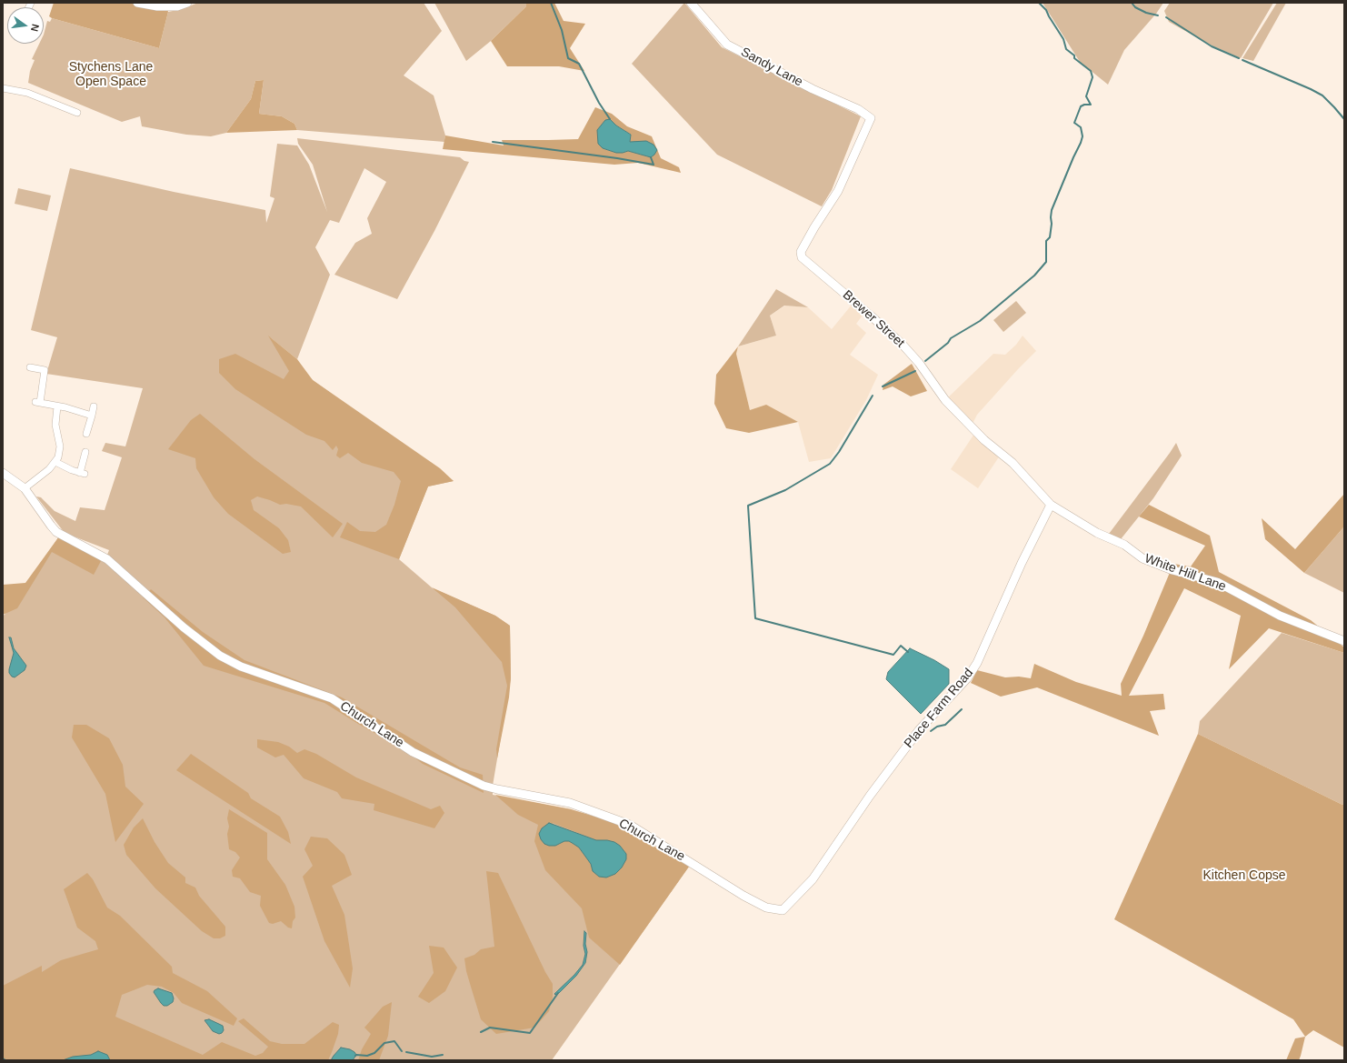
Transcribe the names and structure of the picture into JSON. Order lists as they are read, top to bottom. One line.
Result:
{"streets":{"street":["Sandy Lane","Brewer Street","White Hill Lane","Place Farm Road","Church Lane"]},"crossings":[["Sandy Lane","Brewer Street"],["Brewer Street","White Hill Lane"],["Brewer Street","Place Farm Road"],["White Hill Lane","Place Farm Road"],["Place Farm Road","Church Lane"]],"parks":["Stychens Lane Open Space","Kitchen Copse"],"north":"right"}
